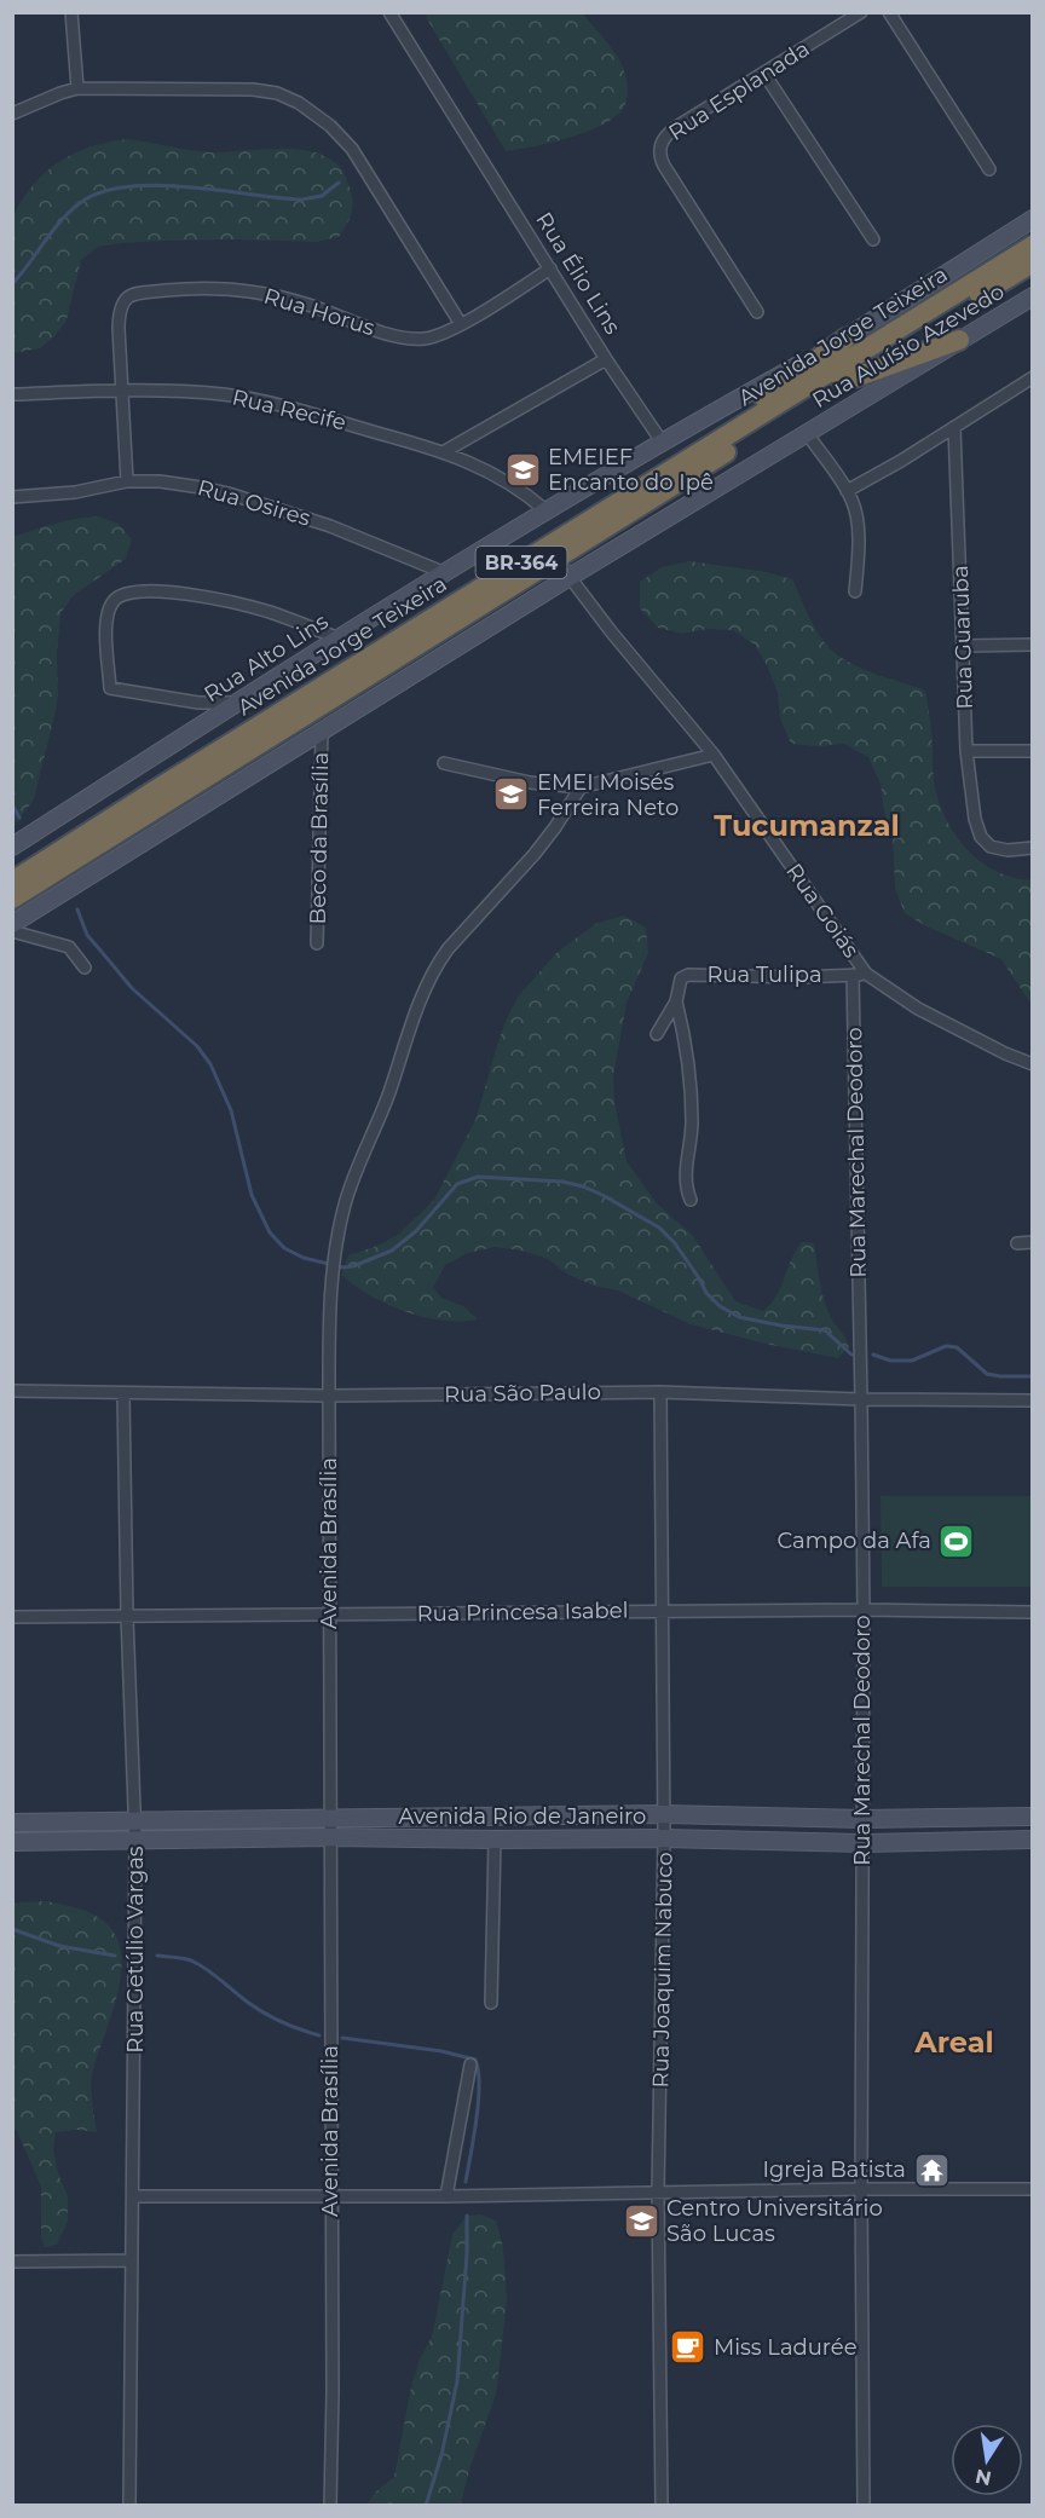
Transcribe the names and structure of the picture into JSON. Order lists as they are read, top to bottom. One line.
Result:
{"streets":{"highway":["Avenida Jorge Teixeira","BR-364"],"main road":["Rua Aluísio Azevedo","Rua Alto Lins","Avenida Rio de Janeiro"],"street":["Rua Esplanada","Rua Élio Lins","Rua Horus","Rua Recife","Rua Osires","Rua Guaruba","Beco da Brasília","Rua Goiás","Rua Tulipa","Rua Marechal Deodoro","Rua São Paulo","Avenida Brasília","Rua Princesa Isabel","Rua Getúlio Vargas","Rua Joaquim Nabuco"]},"crossings":[["Rua Élio Lins","Rua Horus"],["Rua Horus","Rua Recife"],["Rua Horus","Rua Osires"],["Avenida Jorge Teixeira","Rua Goiás"],["Rua Aluísio Azevedo","Beco da Brasília"],["Rua Aluísio Azevedo","Rua Goiás"],["Rua Recife","Rua Alto Lins"],["Rua Osires","Rua Alto Lins"],["Rua Goiás","Rua Tulipa"],["Rua Tulipa","Rua Marechal Deodoro"],["Rua Marechal Deodoro","Rua São Paulo"],["Rua Marechal Deodoro","Rua Princesa Isabel"],["Rua Marechal Deodoro","Avenida Rio de Janeiro"],["Rua São Paulo","Avenida Brasília"],["Rua São Paulo","Rua Getúlio Vargas"],["Rua São Paulo","Rua Joaquim Nabuco"],["Avenida Brasília","Rua Princesa Isabel"],["Avenida Brasília","Avenida Rio de Janeiro"],["Rua Princesa Isabel","Rua Getúlio Vargas"],["Rua Princesa Isabel","Rua Joaquim Nabuco"],["Avenida Rio de Janeiro","Rua Getúlio Vargas"],["Avenida Rio de Janeiro","Rua Joaquim Nabuco"]],"districts":["Tucumanzal","Areal"],"places":{"school or university":["EMEIEF Encanto do Ipê","EMEI Moisés Ferreira Neto","Centro Universitário São Lucas"],"sports":["Campo da Afa"],"temple":["Igreja Batista"],"cafe":["Miss Ladurée"]},"north":"bottom"}
